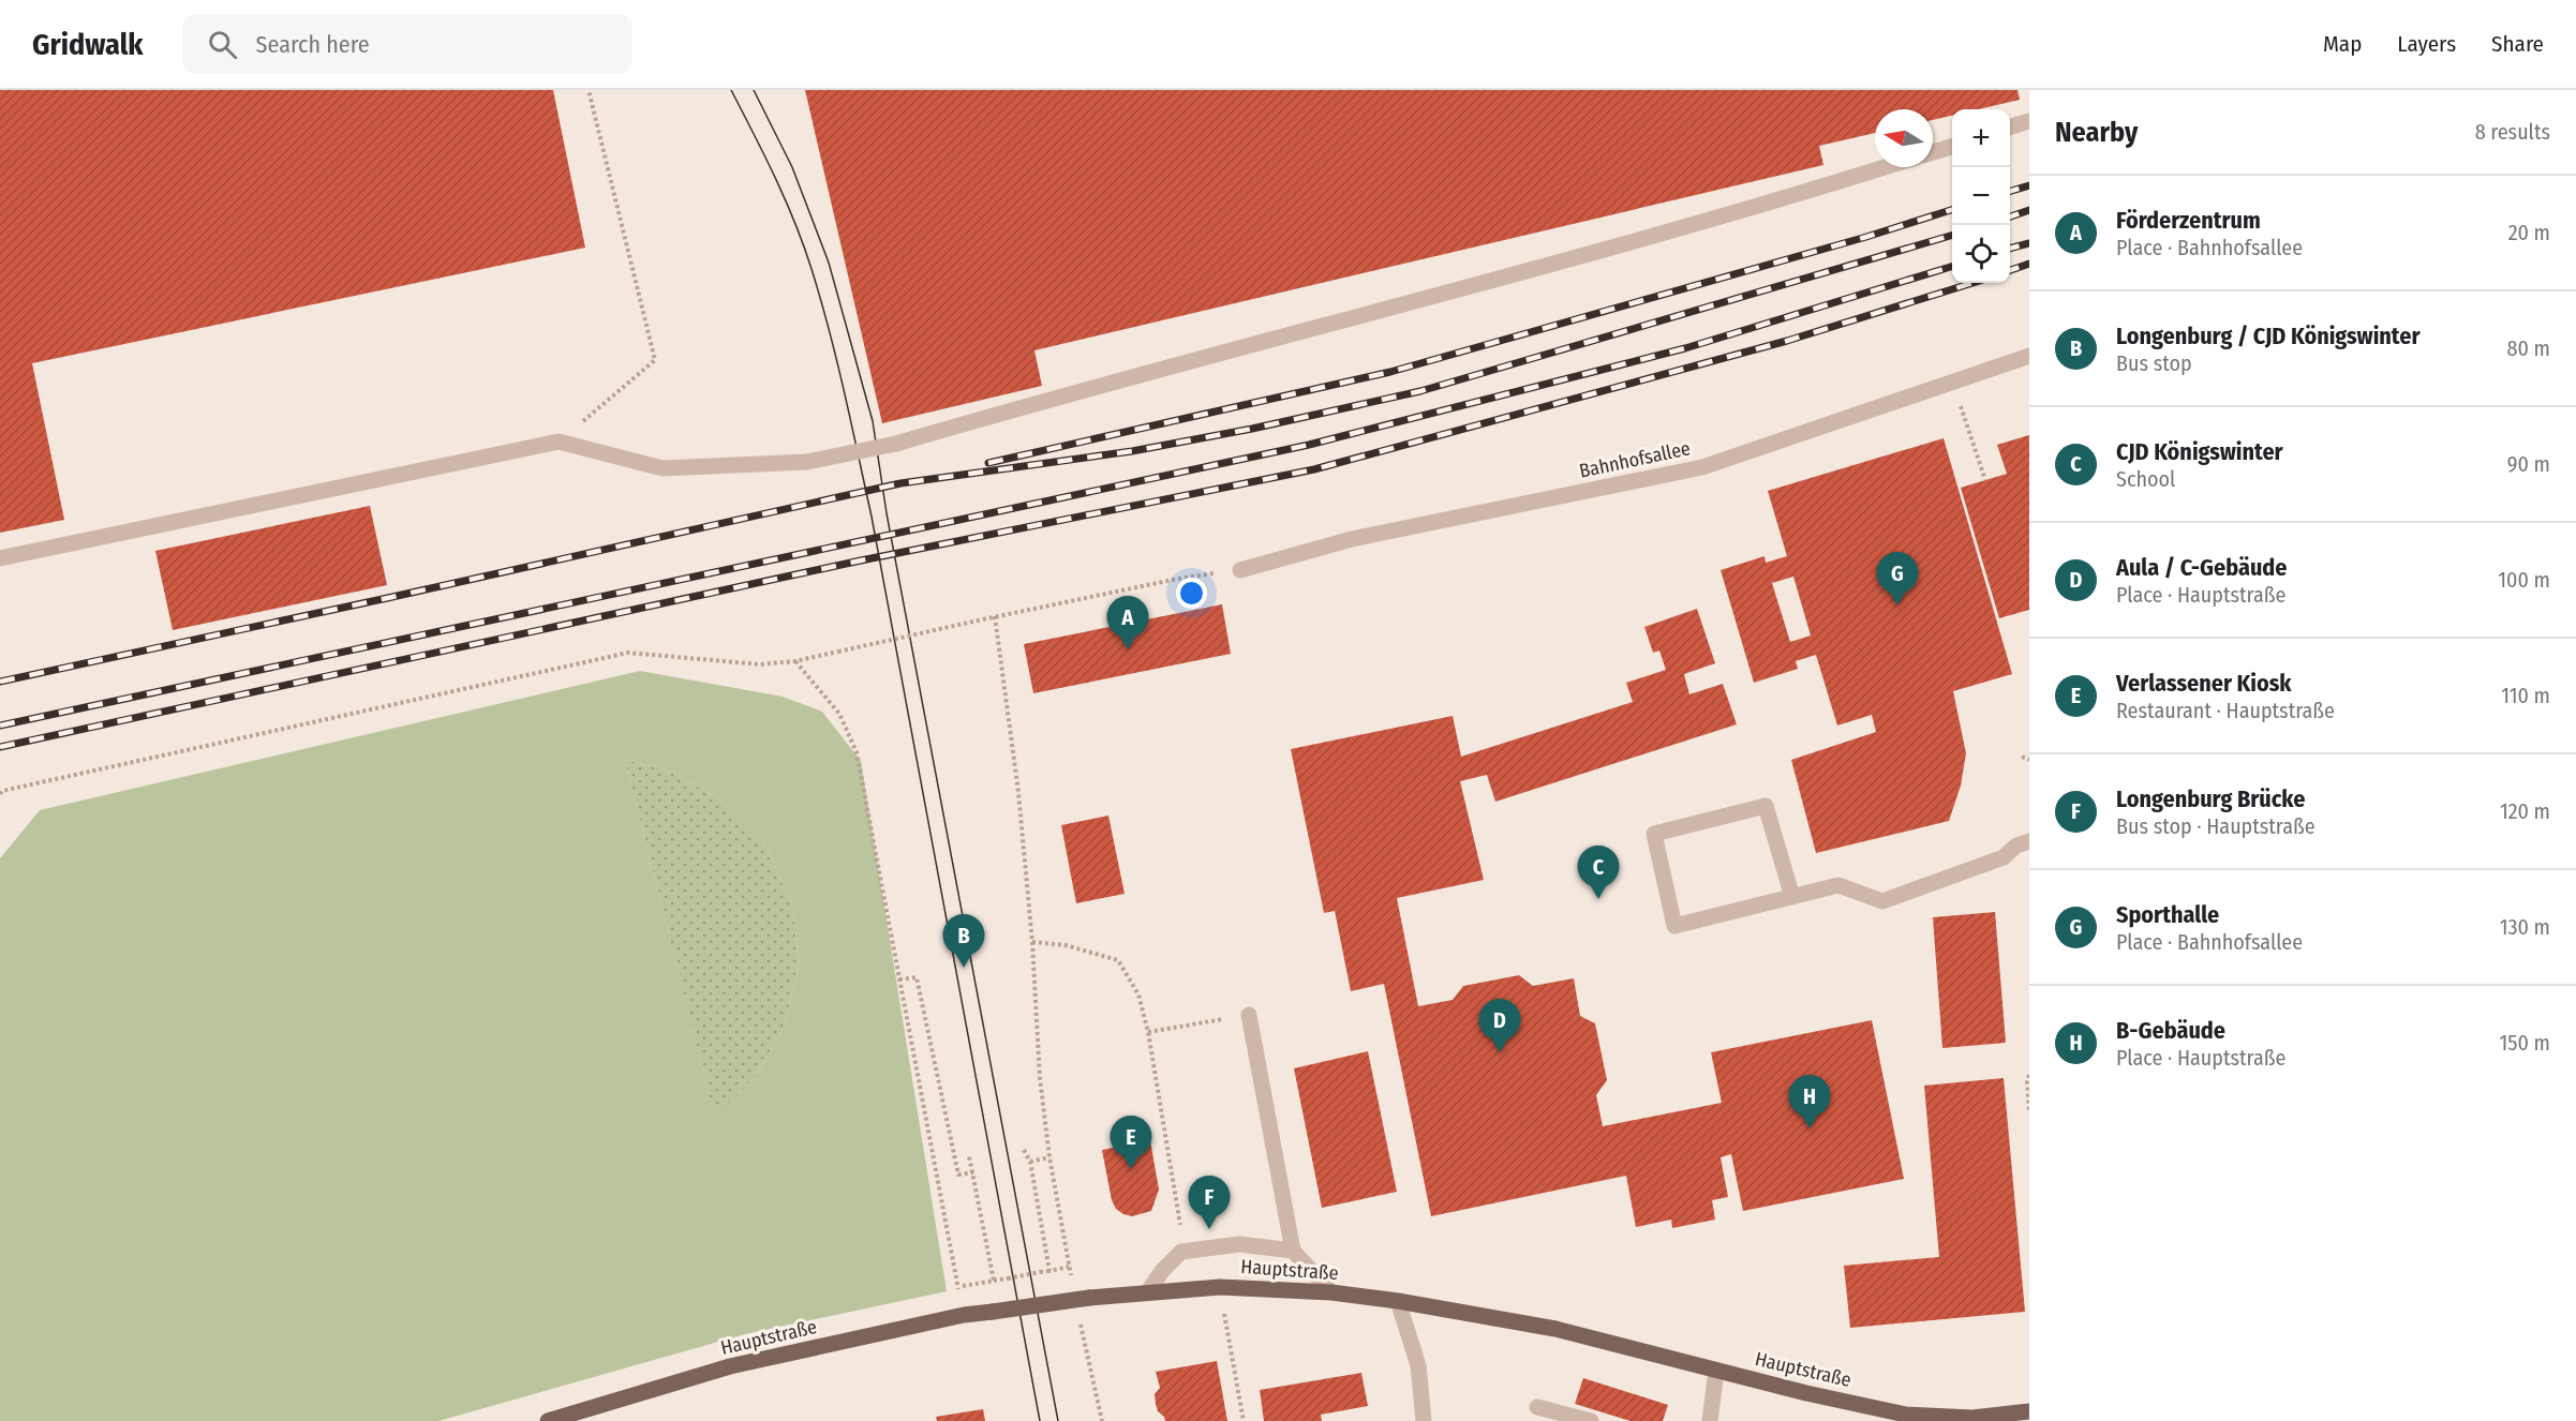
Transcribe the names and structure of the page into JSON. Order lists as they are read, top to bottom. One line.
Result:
{"streets":{"main road":["Hauptstraße"],"street":["Bahnhofsallee"]},"north":"left","page":{"header":"Gridwalk","search":"Search here","nav":["Map","Layers","Share"],"heading":["Nearby","8 results"],"map_buttons":["+","−"],"list":[{"mark":"A","name":"Förderzentrum","note":"Place · Bahnhofsallee","value":"20 m"},{"mark":"B","name":"Longenburg / CJD Königswinter","note":"Bus stop","value":"80 m"},{"mark":"C","name":"CJD Königswinter","note":"School","value":"90 m"},{"mark":"D","name":"Aula / C-Gebäude","note":"Place · Hauptstraße","value":"100 m"},{"mark":"E","name":"Verlassener Kiosk","note":"Restaurant · Hauptstraße","value":"110 m"},{"mark":"F","name":"Longenburg Brücke","note":"Bus stop · Hauptstraße","value":"120 m"},{"mark":"G","name":"Sporthalle","note":"Place · Bahnhofsallee","value":"130 m"},{"mark":"H","name":"B-Gebäude","note":"Place · Hauptstraße","value":"150 m"}],"pins":["G","A","C","B","D","H","E","F"]}}
